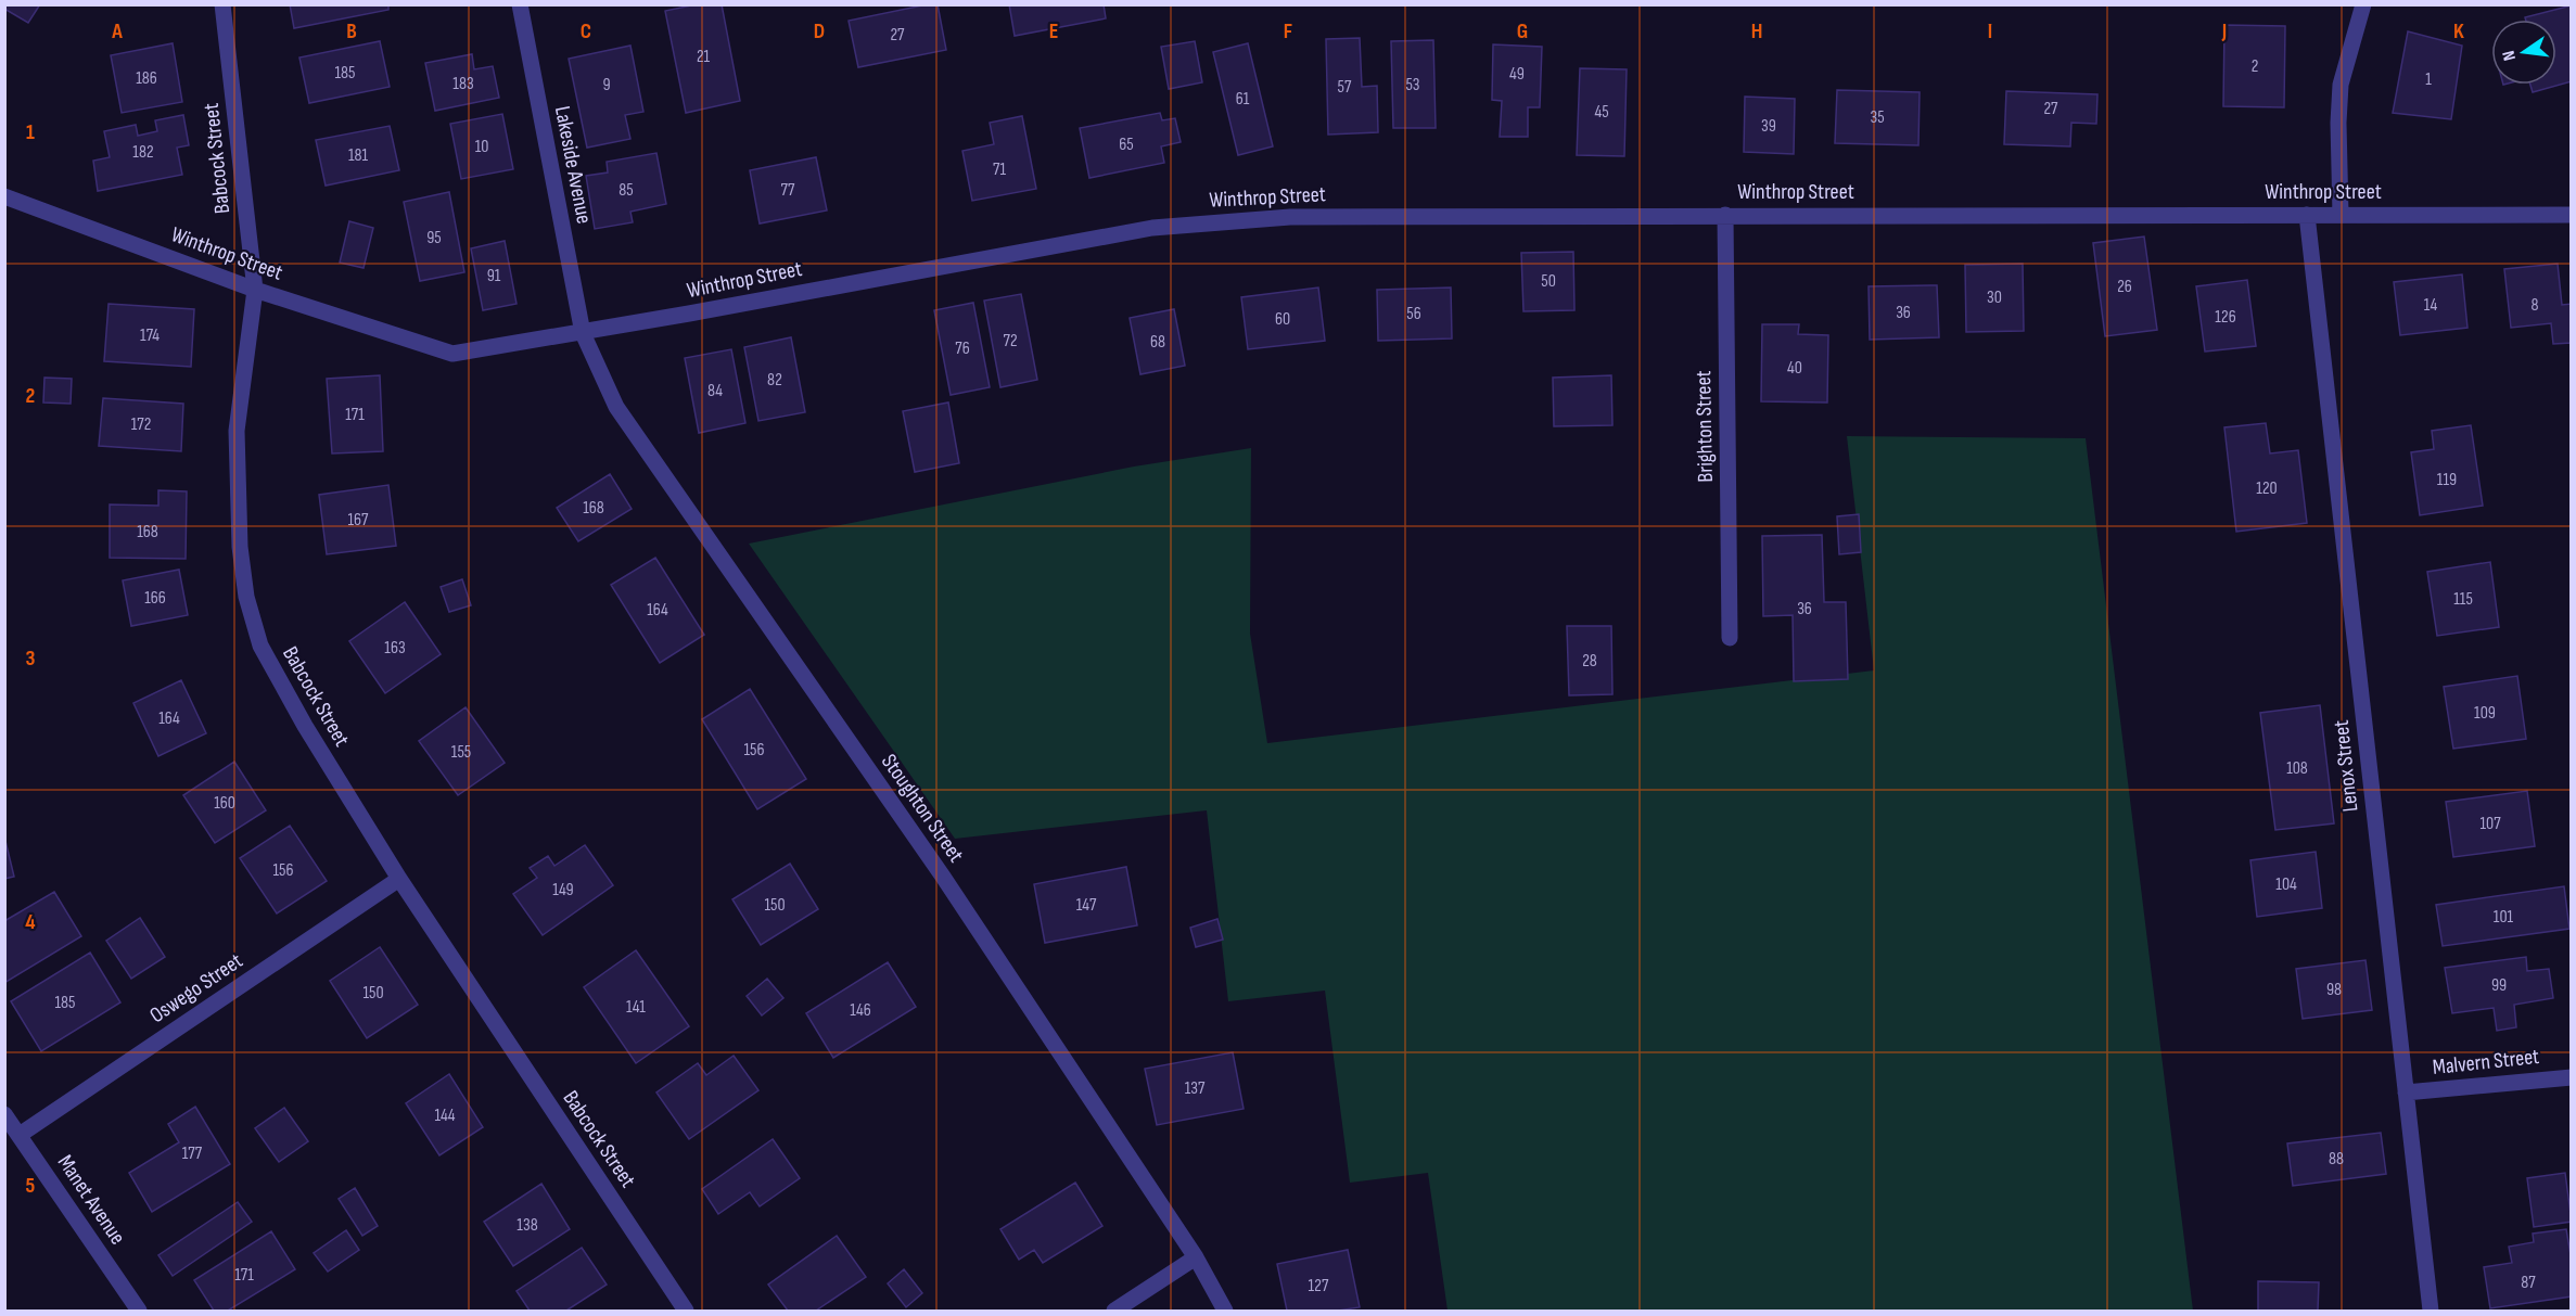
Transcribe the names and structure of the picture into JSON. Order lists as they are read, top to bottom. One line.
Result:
{"streets":{"street":["Babcock Street","Lakeside Avenue","Winthrop Street","Brighton Street","Lenox Street","Stoughton Street","Oswego Street","Malvern Street","Manet Avenue"]},"crossings":[["Babcock Street","Winthrop Street"],["Babcock Street","Oswego Street"],["Lakeside Avenue","Winthrop Street"],["Lakeside Avenue","Stoughton Street"],["Winthrop Street","Brighton Street"],["Winthrop Street","Lenox Street"],["Winthrop Street","Stoughton Street"],["Lenox Street","Malvern Street"],["Oswego Street","Manet Avenue"]],"house_numbers":["27","21","2","185","49","186","1","183","9","53","57","61","27","45","35","39","65","10","182","181","71","85","77","95","91","50","26","30","14","8","36","56","126","60","174","72","68","76","40","82","84","171","172","119","120","168","167","168","166","115","36","164","163","28","109","164","156","155","108","160","107","156","104","149","150","147","101","99","98","150","185","141","146","137","144","177","88","138","171","87","127"],"north":"left","grid":{"columns":["A","B","C","D","E","F","G","H","I","J","K"],"rows":["1","2","3","4","5"]}}
